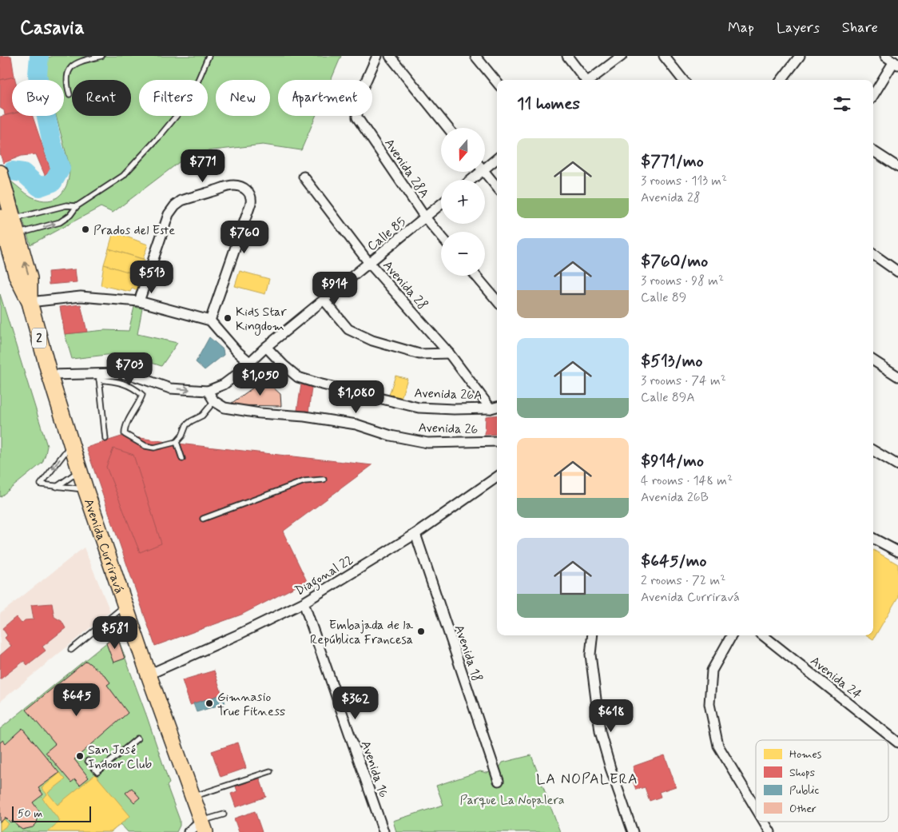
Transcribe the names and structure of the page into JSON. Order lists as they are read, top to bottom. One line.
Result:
{"streets":{"highway":["2","Avenida Curriravá"],"street":["Avenida 28A","Calle 85","Avenida 28","Avenida 26A","Avenida 26","Diagonal 22","Avenida 18","Avenida 24","Avenida 16"]},"crossings":[["Avenida 28A","Calle 85"],["Calle 85","Avenida 28"],["Calle 85","Avenida 26A"],["Avenida 28","Avenida 26A"],["Avenida Curriravá","Diagonal 22"],["Diagonal 22","Avenida 18"],["Diagonal 22","Avenida 16"]],"districts":["LA NOPALERA"],"parks":["Parque La Nopalera"],"places":["Prados del Este","Kids Star Kingdom","Embajada de la República Francesa","Gimnasio True Fitness","San José Indoor Club"],"legend":["Homes","Shops","Public","Other"],"scale_bar":"50 m","north":"bottom","page":{"header":"Casavia","nav":["Map","Layers","Share"],"chip":["Buy","Rent","Filters","New","Apartment"],"heading":"11 homes","map_buttons":["+","−"],"list":[{"name":"$771/mo","note":"3 rooms · 113 m² · Avenida 28"},{"name":"$760/mo","note":"3 rooms · 98 m² · Calle 89"},{"name":"$513/mo","note":"3 rooms · 74 m² · Calle 89A"},{"name":"$914/mo","note":"4 rooms · 148 m² · Avenida 26B"},{"name":"$645/mo","note":"2 rooms · 72 m² · Avenida Curriravá"}],"price":["$771","$760","$513","$914","$703","$1,050","$1,080","$581","$645","$362","$618"],"scale":"50 m"}}
